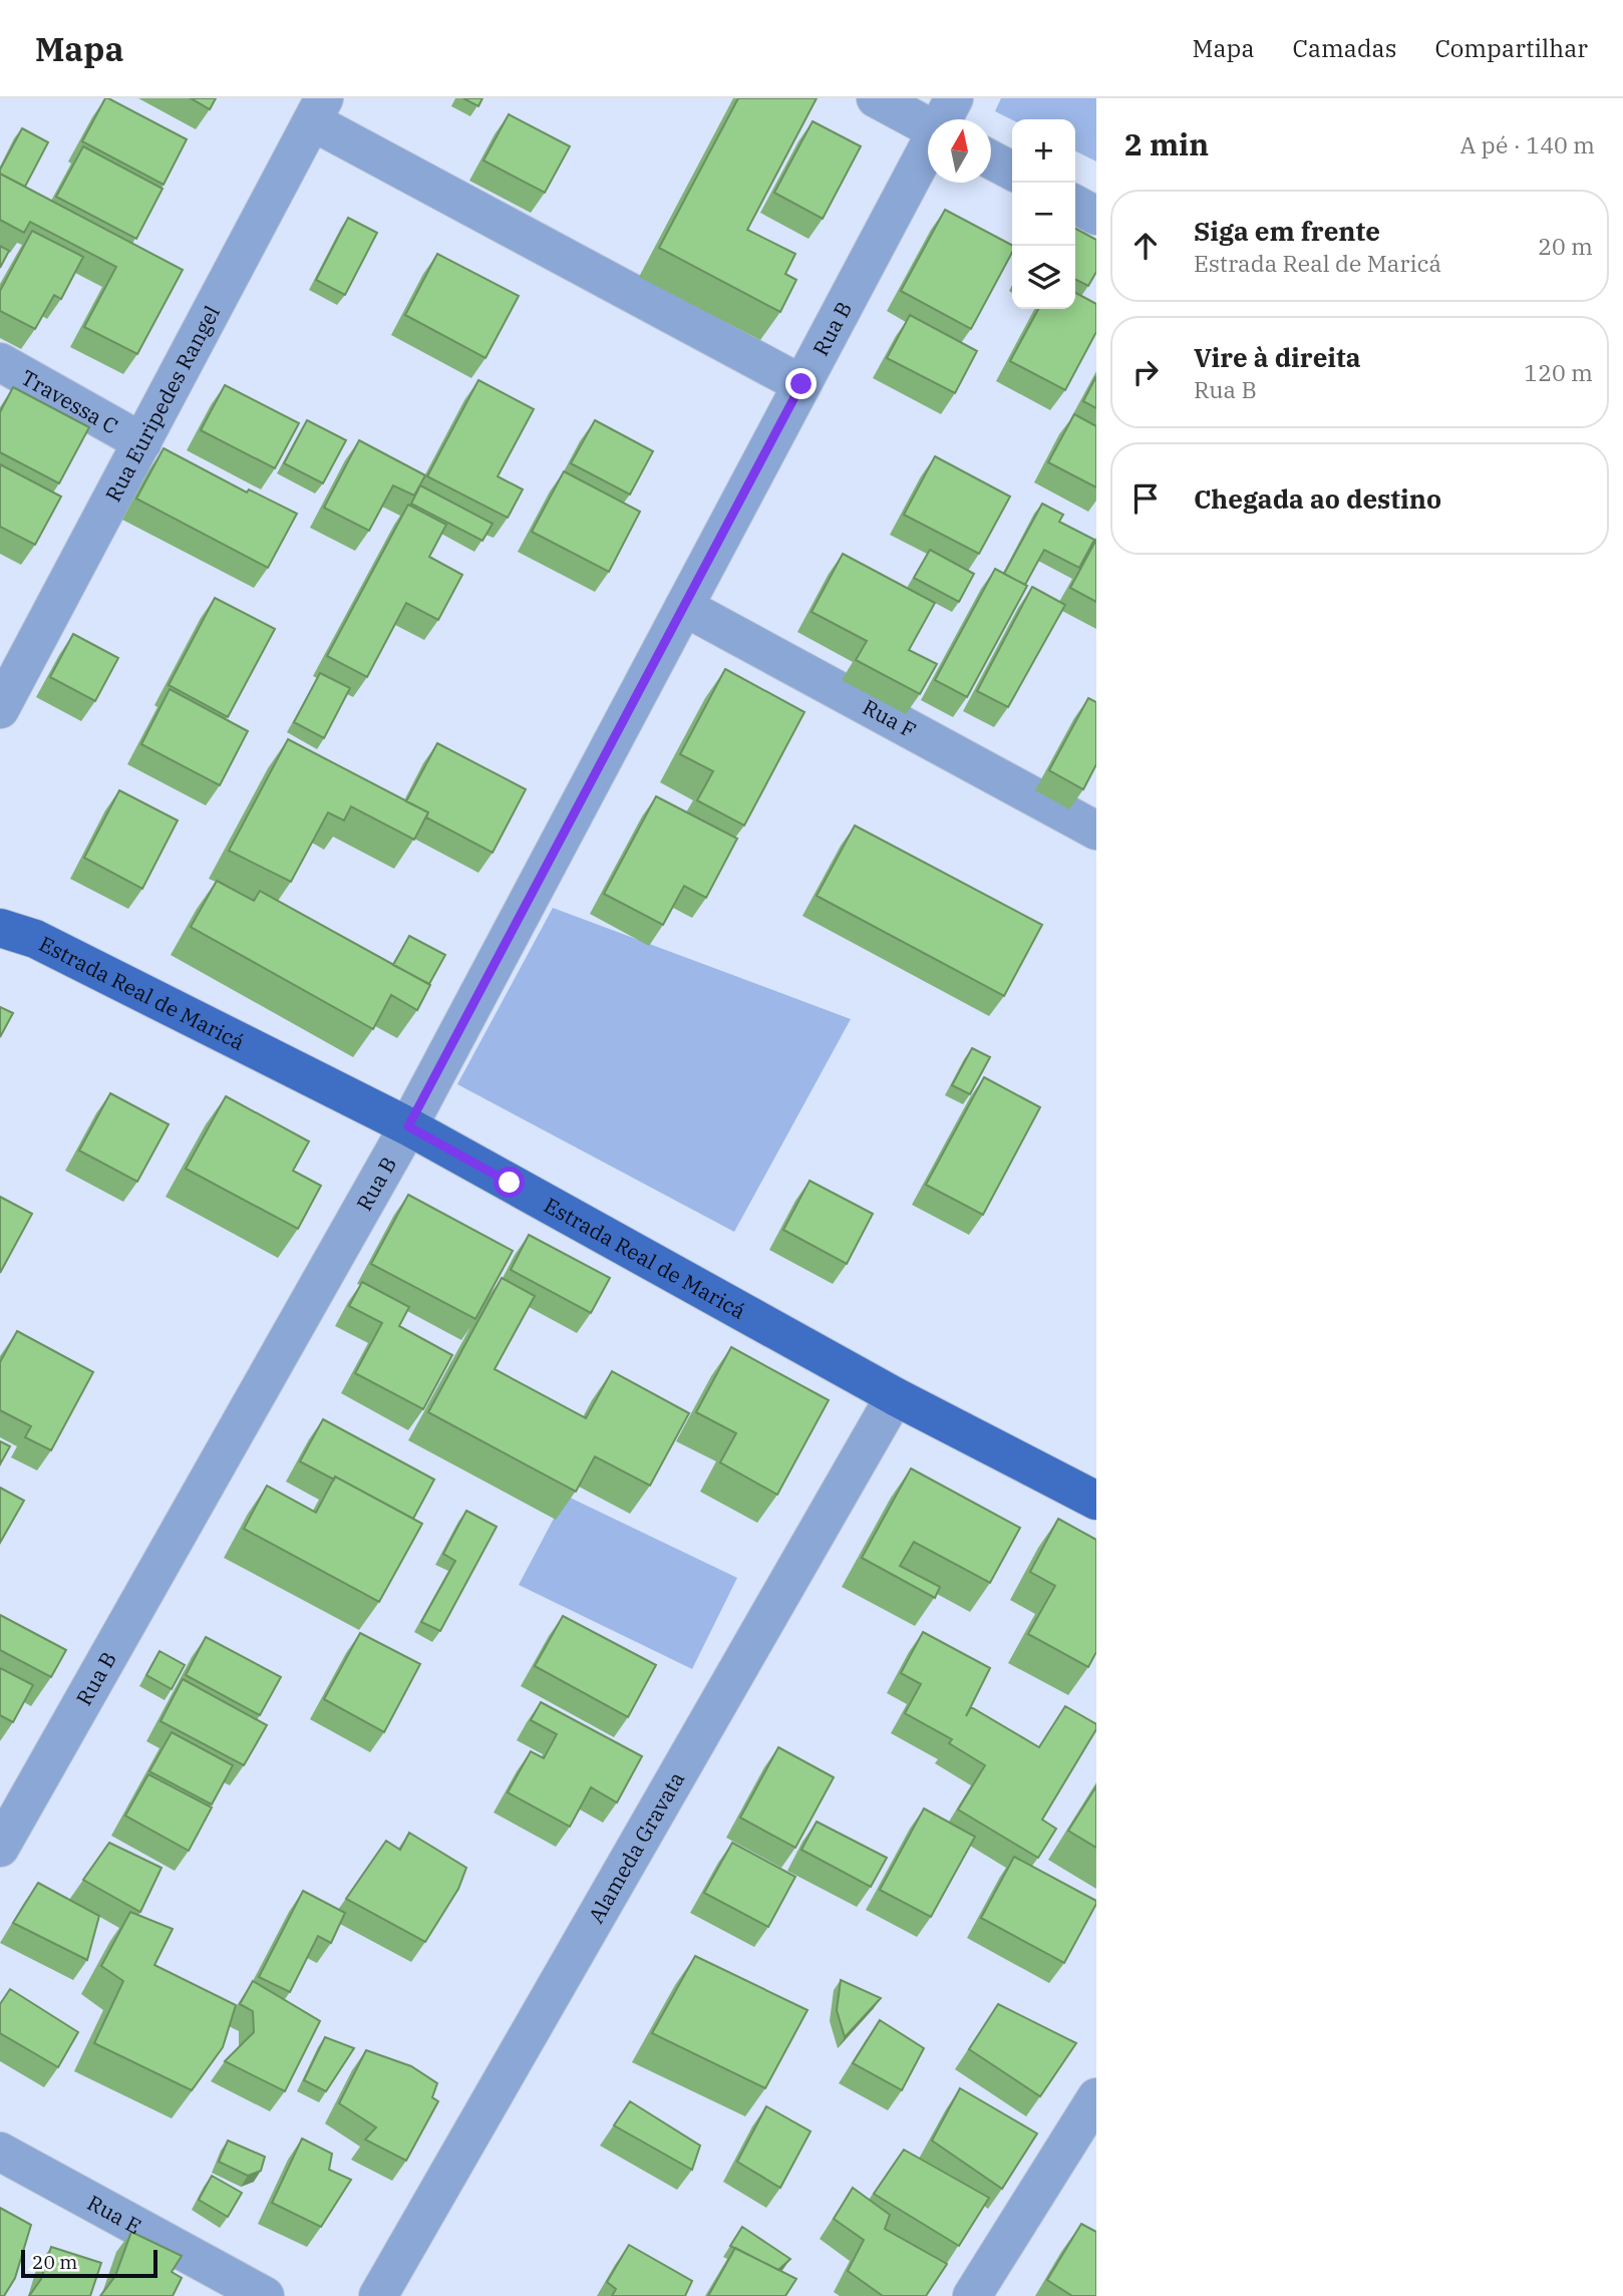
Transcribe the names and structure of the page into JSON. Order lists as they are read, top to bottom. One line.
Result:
{"streets":{"main road":["Estrada Real de Maricá"],"street":["Rua B","Travessa C","Rua Euripedes Rangel","Rua F","Alameda Gravata","Rua E"]},"crossings":[["Rua B","Rua F"],["Rua B","Estrada Real de Maricá"],["Travessa C","Rua Euripedes Rangel"],["Estrada Real de Maricá","Alameda Gravata"]],"scale_bar":"20 m","north":"top","page":{"header":"Mapa","nav":["Mapa","Camadas","Compartilhar"],"heading":["2 min","A pé · 140 m"],"map_buttons":["+","−"],"list":[["Siga em frente","Estrada Real de Maricá","20 m"],["Vire à direita","Rua B","120 m"],"Chegada ao destino"],"scale":"20 m"}}
